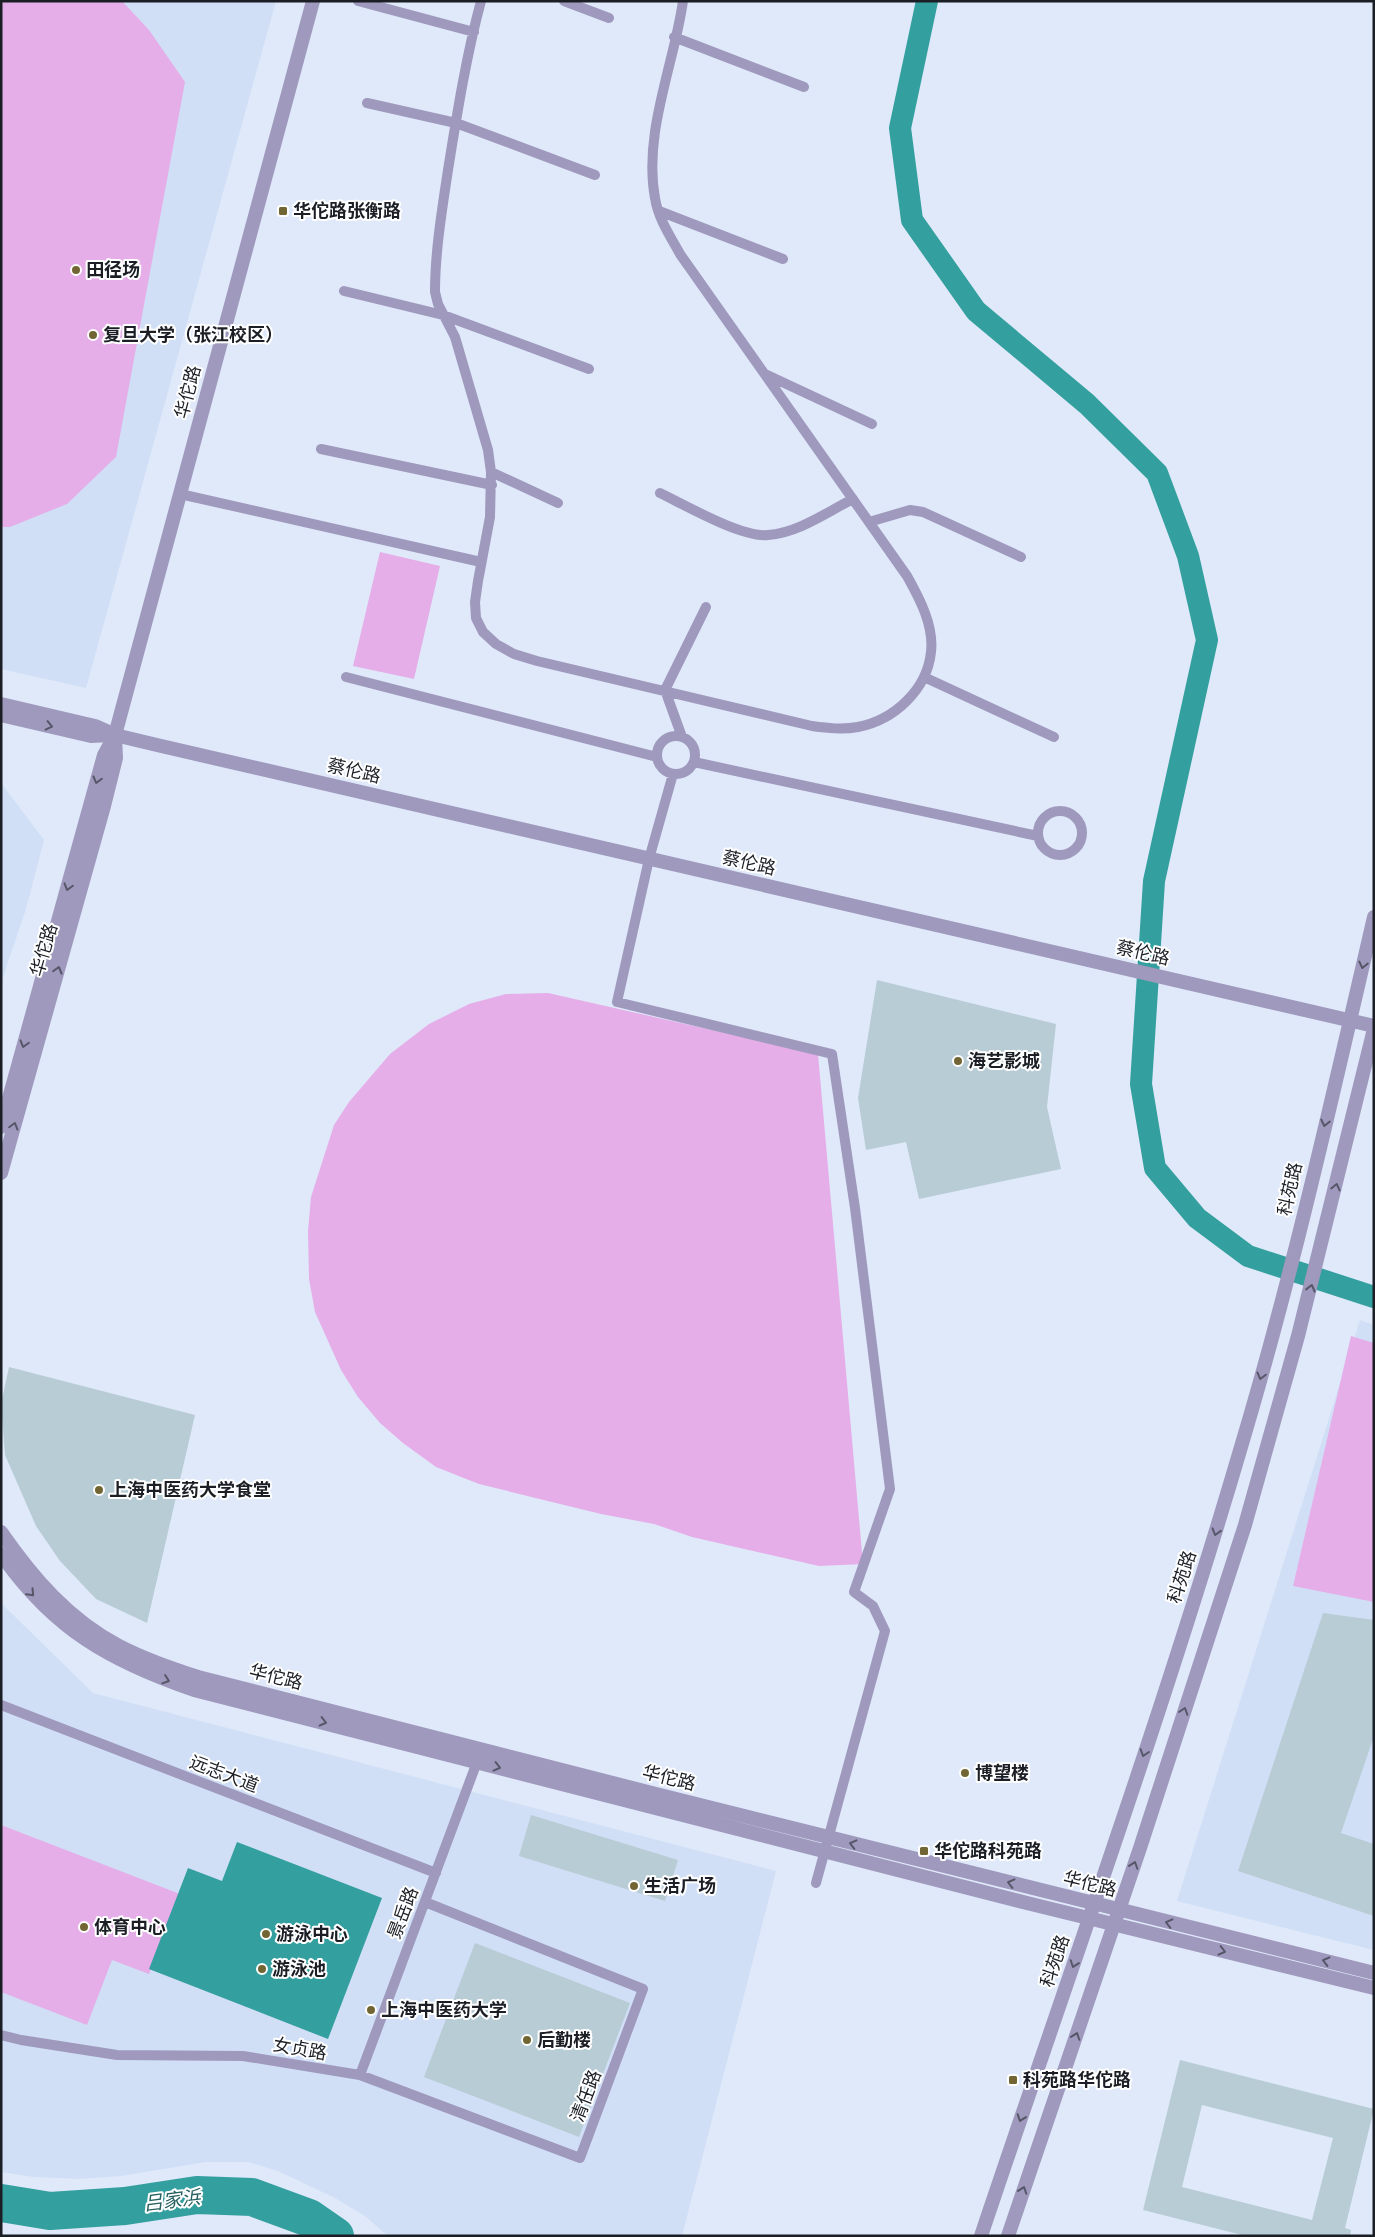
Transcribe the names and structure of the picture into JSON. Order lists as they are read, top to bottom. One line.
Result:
{"streets":{"street":["华佗路","蔡伦路","科苑路"],"lane":["远志大道","景岳路","女贞路","清任路"]},"crossings":[["华佗路","蔡伦路"],["华佗路","科苑路"],["华佗路","景岳路"],["蔡伦路","科苑路"],["远志大道","景岳路"],["景岳路","女贞路"],["景岳路","清任路"],["女贞路","清任路"]],"water":["吕家浜"],"places":{"transit":["华佗路张衡路","华佗路科苑路","科苑路华佗路"],"other":["田径场","复旦大学（张江校区）","海艺影城","上海中医药大学食堂","博望楼","生活广场","体育中心","游泳中心","游泳池","上海中医药大学","后勤楼"]}}
